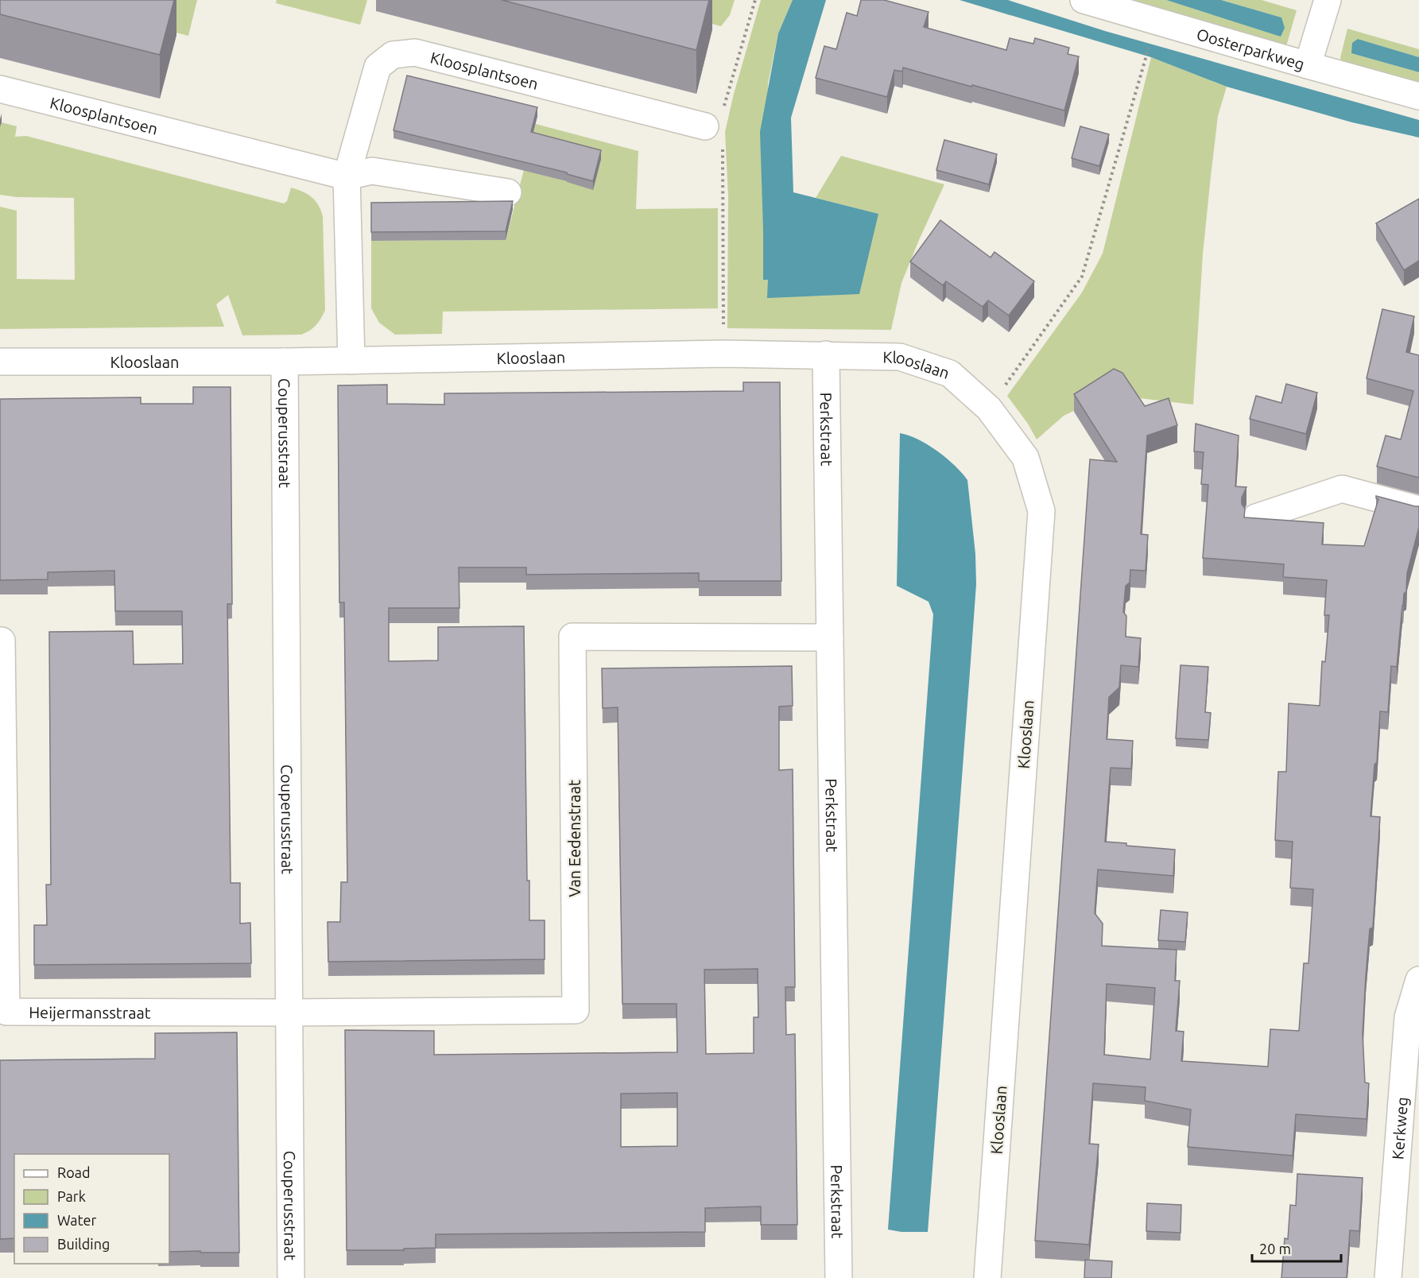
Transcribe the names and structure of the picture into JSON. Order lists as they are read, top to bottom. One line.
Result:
{"streets":{"street":["Oosterparkweg","Kloosplantsoen","Klooslaan","Perkstraat","Couperusstraat","Van Eedenstraat","Heijermansstraat","Kerkweg"]},"crossings":[["Kloosplantsoen","Klooslaan"],["Klooslaan","Perkstraat"],["Klooslaan","Couperusstraat"],["Perkstraat","Van Eedenstraat"],["Couperusstraat","Van Eedenstraat"],["Couperusstraat","Heijermansstraat"],["Van Eedenstraat","Heijermansstraat"]],"legend":["Road","Park","Water","Building"],"scale_bar":"20 m"}
